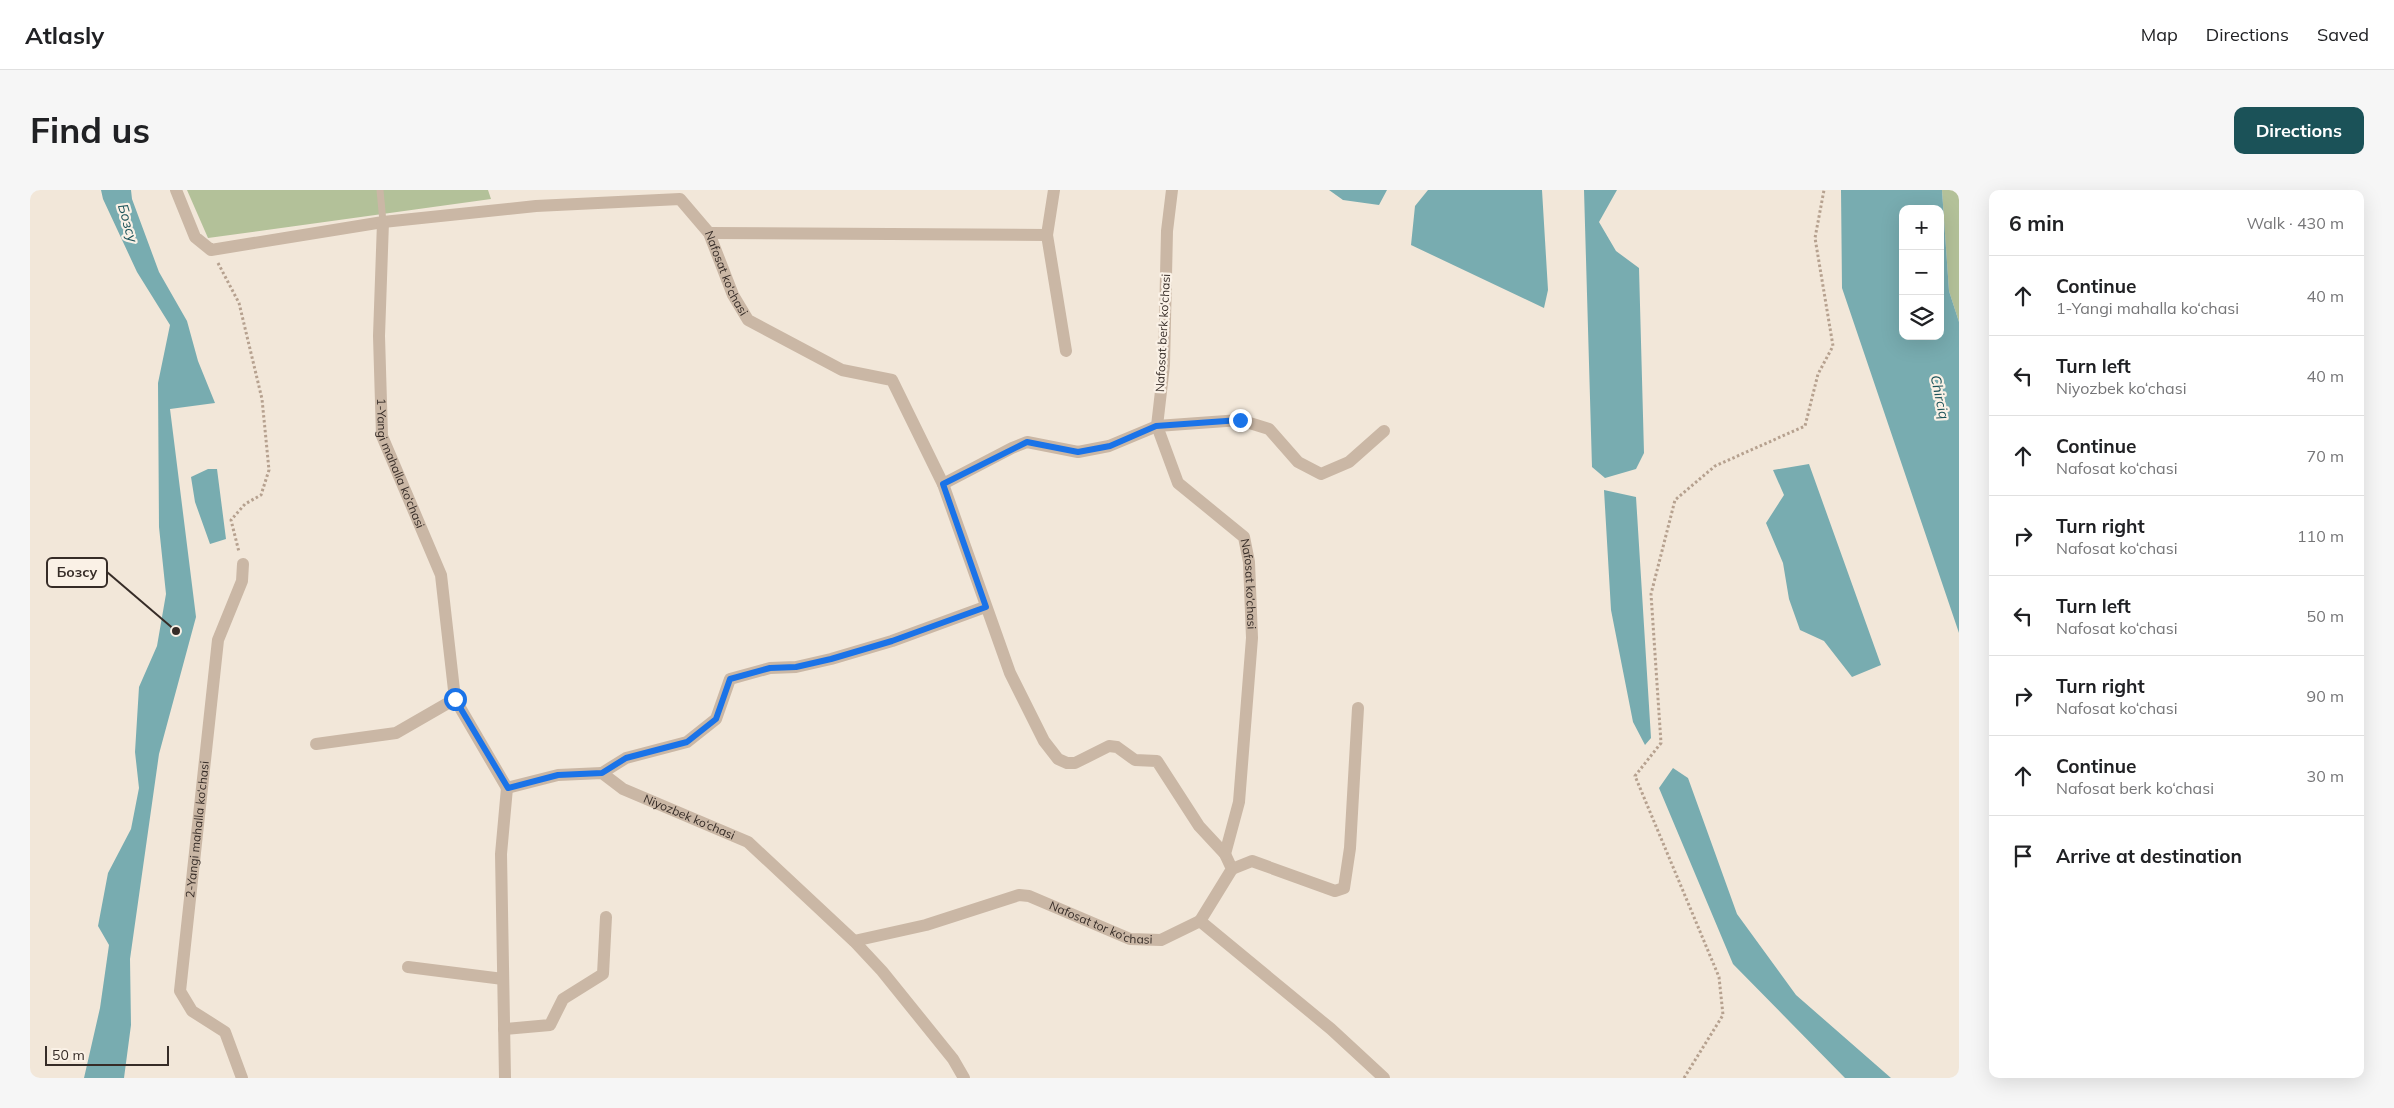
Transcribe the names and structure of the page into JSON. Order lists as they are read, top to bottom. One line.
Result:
{"streets":{"street":["Nafosat ko‘chasi","Nafosat berk ko‘chasi","1-Yangi mahalla ko‘chasi","Niyozbek ko‘chasi","2-Yangi mahalla ko‘chasi","Nafosat tor ko‘chasi"]},"crossings":[["Nafosat ko‘chasi","Nafosat berk ko‘chasi"],["Nafosat ko‘chasi","1-Yangi mahalla ko‘chasi"],["Niyozbek ko‘chasi","Nafosat tor ko‘chasi"]],"water":["Бозсу","Chirciq"],"places":["Бозсу"],"scale_bar":"50 m","page":{"header":"Atlasly","nav":["Map","Directions","Saved"],"buttons":"Directions","title":"Find us","heading":["6 min","Walk · 430 m"],"map_buttons":["+","−"],"list":[["Continue","1-Yangi mahalla ko‘chasi","40 m"],["Turn left","Niyozbek ko‘chasi","40 m"],["Continue","Nafosat ko‘chasi","70 m"],["Turn right","Nafosat ko‘chasi","110 m"],["Turn left","Nafosat ko‘chasi","50 m"],["Turn right","Nafosat ko‘chasi","90 m"],["Continue","Nafosat berk ko‘chasi","30 m"],"Arrive at destination"],"scale":"50 m"}}
